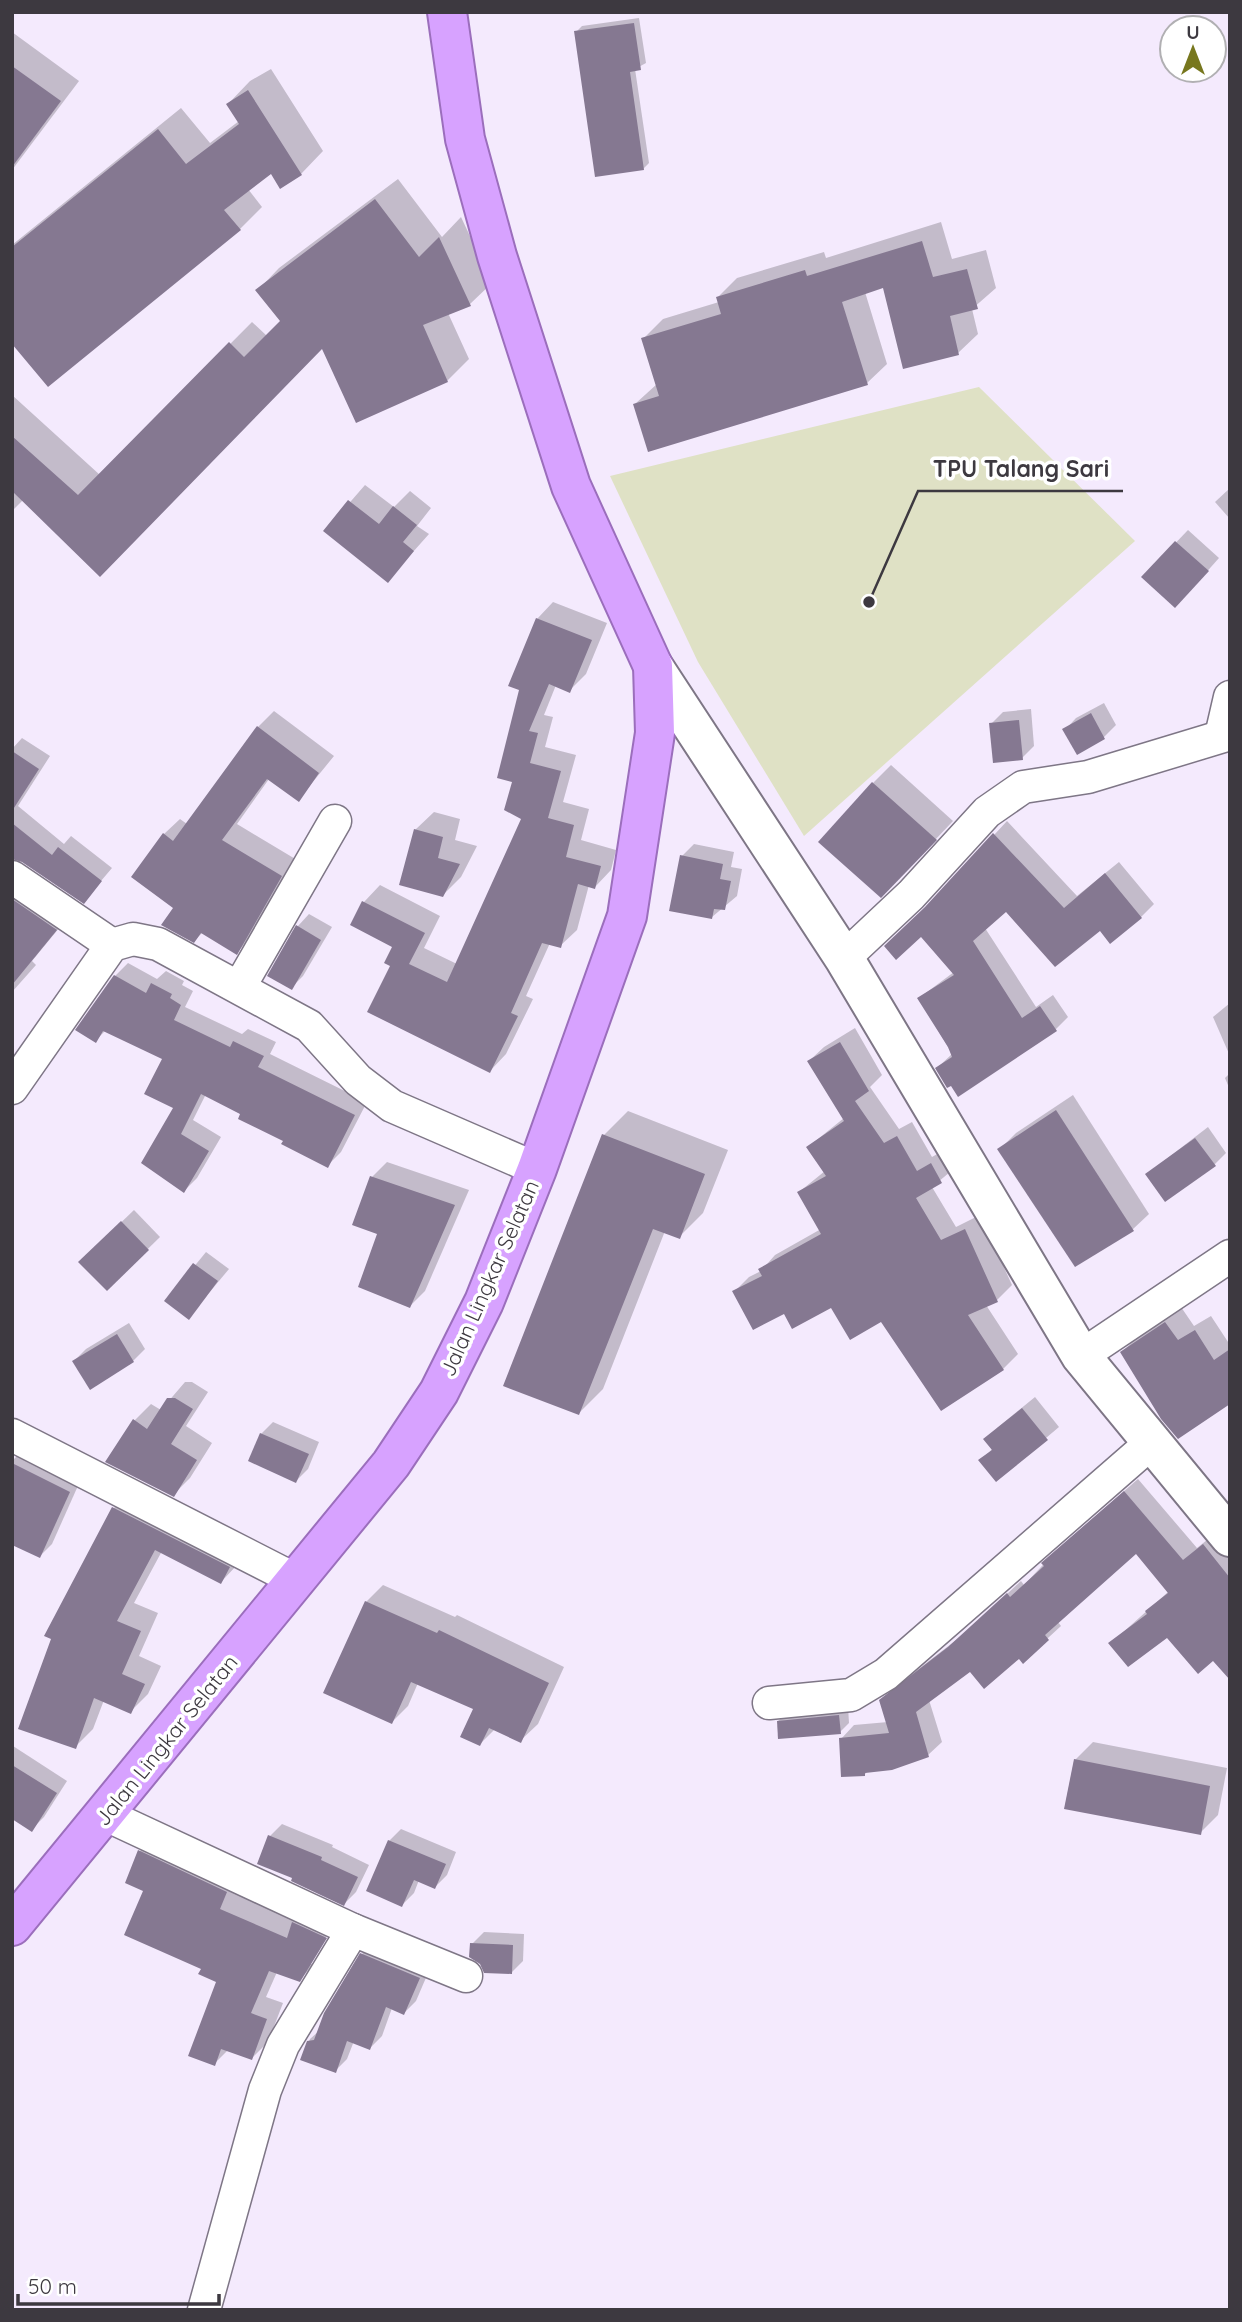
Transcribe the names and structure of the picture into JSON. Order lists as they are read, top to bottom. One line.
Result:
{"streets":{"highway":["Jalan Lingkar Selatan"]},"places":["TPU Talang Sari"],"scale_bar":"50 m","north":"top"}
